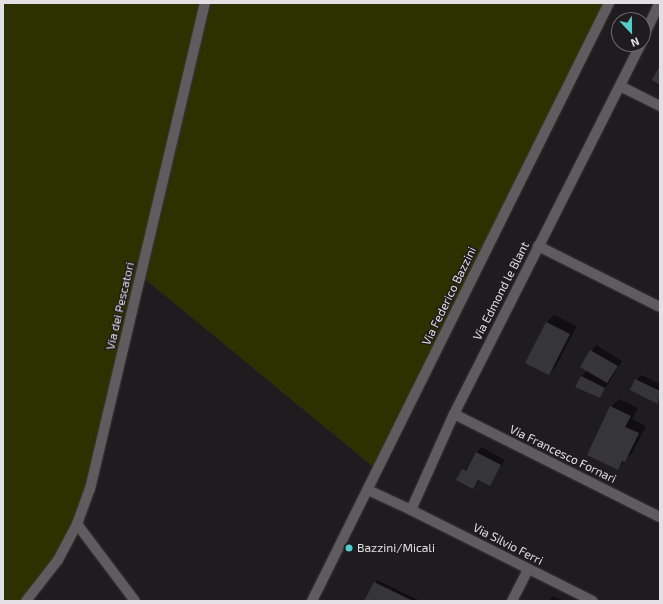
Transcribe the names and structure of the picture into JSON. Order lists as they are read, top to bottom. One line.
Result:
{"streets":{"street":["Via Edmond le Blant","Via Federico Bazzini","Via dei Pescatori","Via Francesco Fornari","Via Silvio Ferri"]},"crossings":[["Via Edmond le Blant","Via Francesco Fornari"],["Via Edmond le Blant","Via Silvio Ferri"]],"places":["Bazzini/Micali"],"north":"bottom"}
